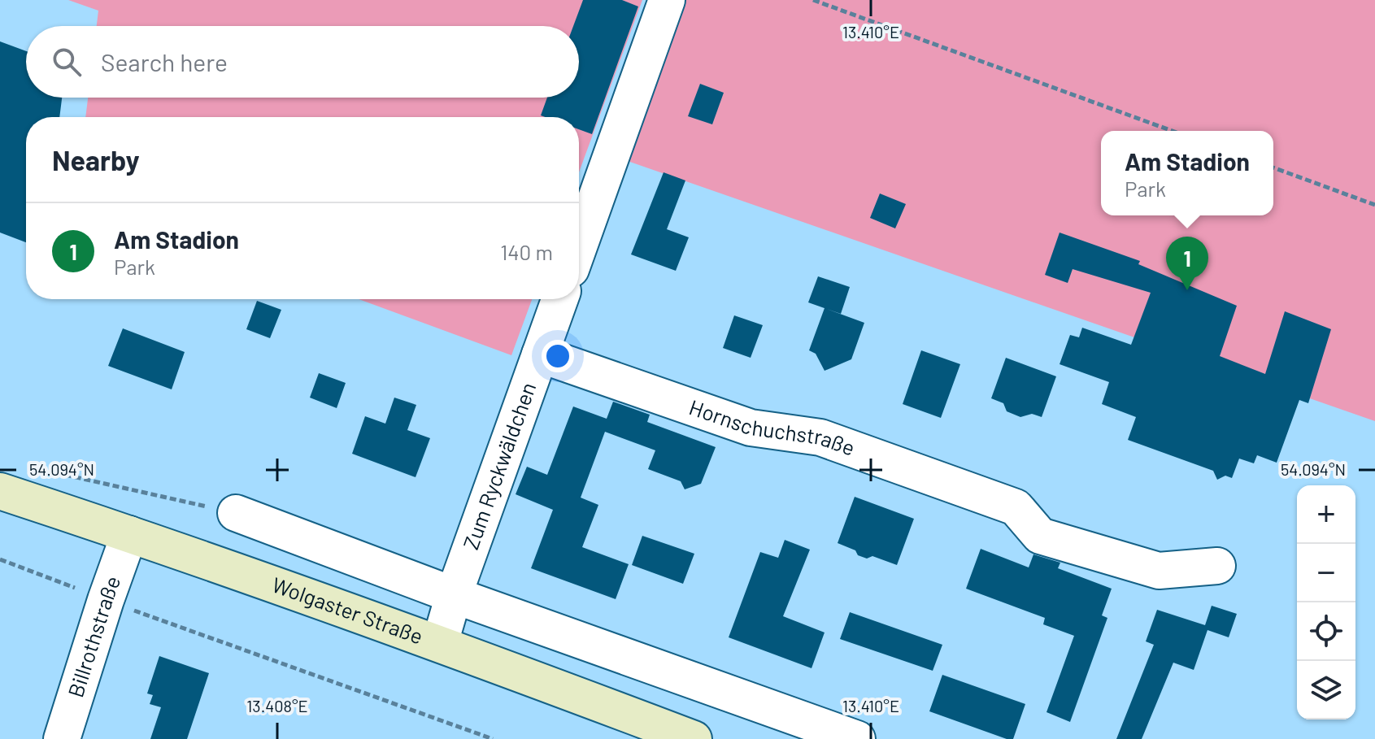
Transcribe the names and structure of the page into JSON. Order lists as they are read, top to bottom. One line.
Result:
{"streets":{"main road":["Wolgaster Straße"],"street":["Hornschuchstraße","Zum Ryckwäldchen","Billrothstraße"]},"crossings":[["Hornschuchstraße","Zum Ryckwäldchen"],["Zum Ryckwäldchen","Wolgaster Straße"],["Wolgaster Straße","Billrothstraße"]],"page":{"search":"Search here","heading":"Nearby","popup":["Am Stadion","Park"],"list":[{"mark":"1","name":"Am Stadion","note":"Park","value":"140 m"}],"pins":"1","map_buttons":["+","−"]},"coordinates":["13.410°E","54.094°N","13.408°E"]}
